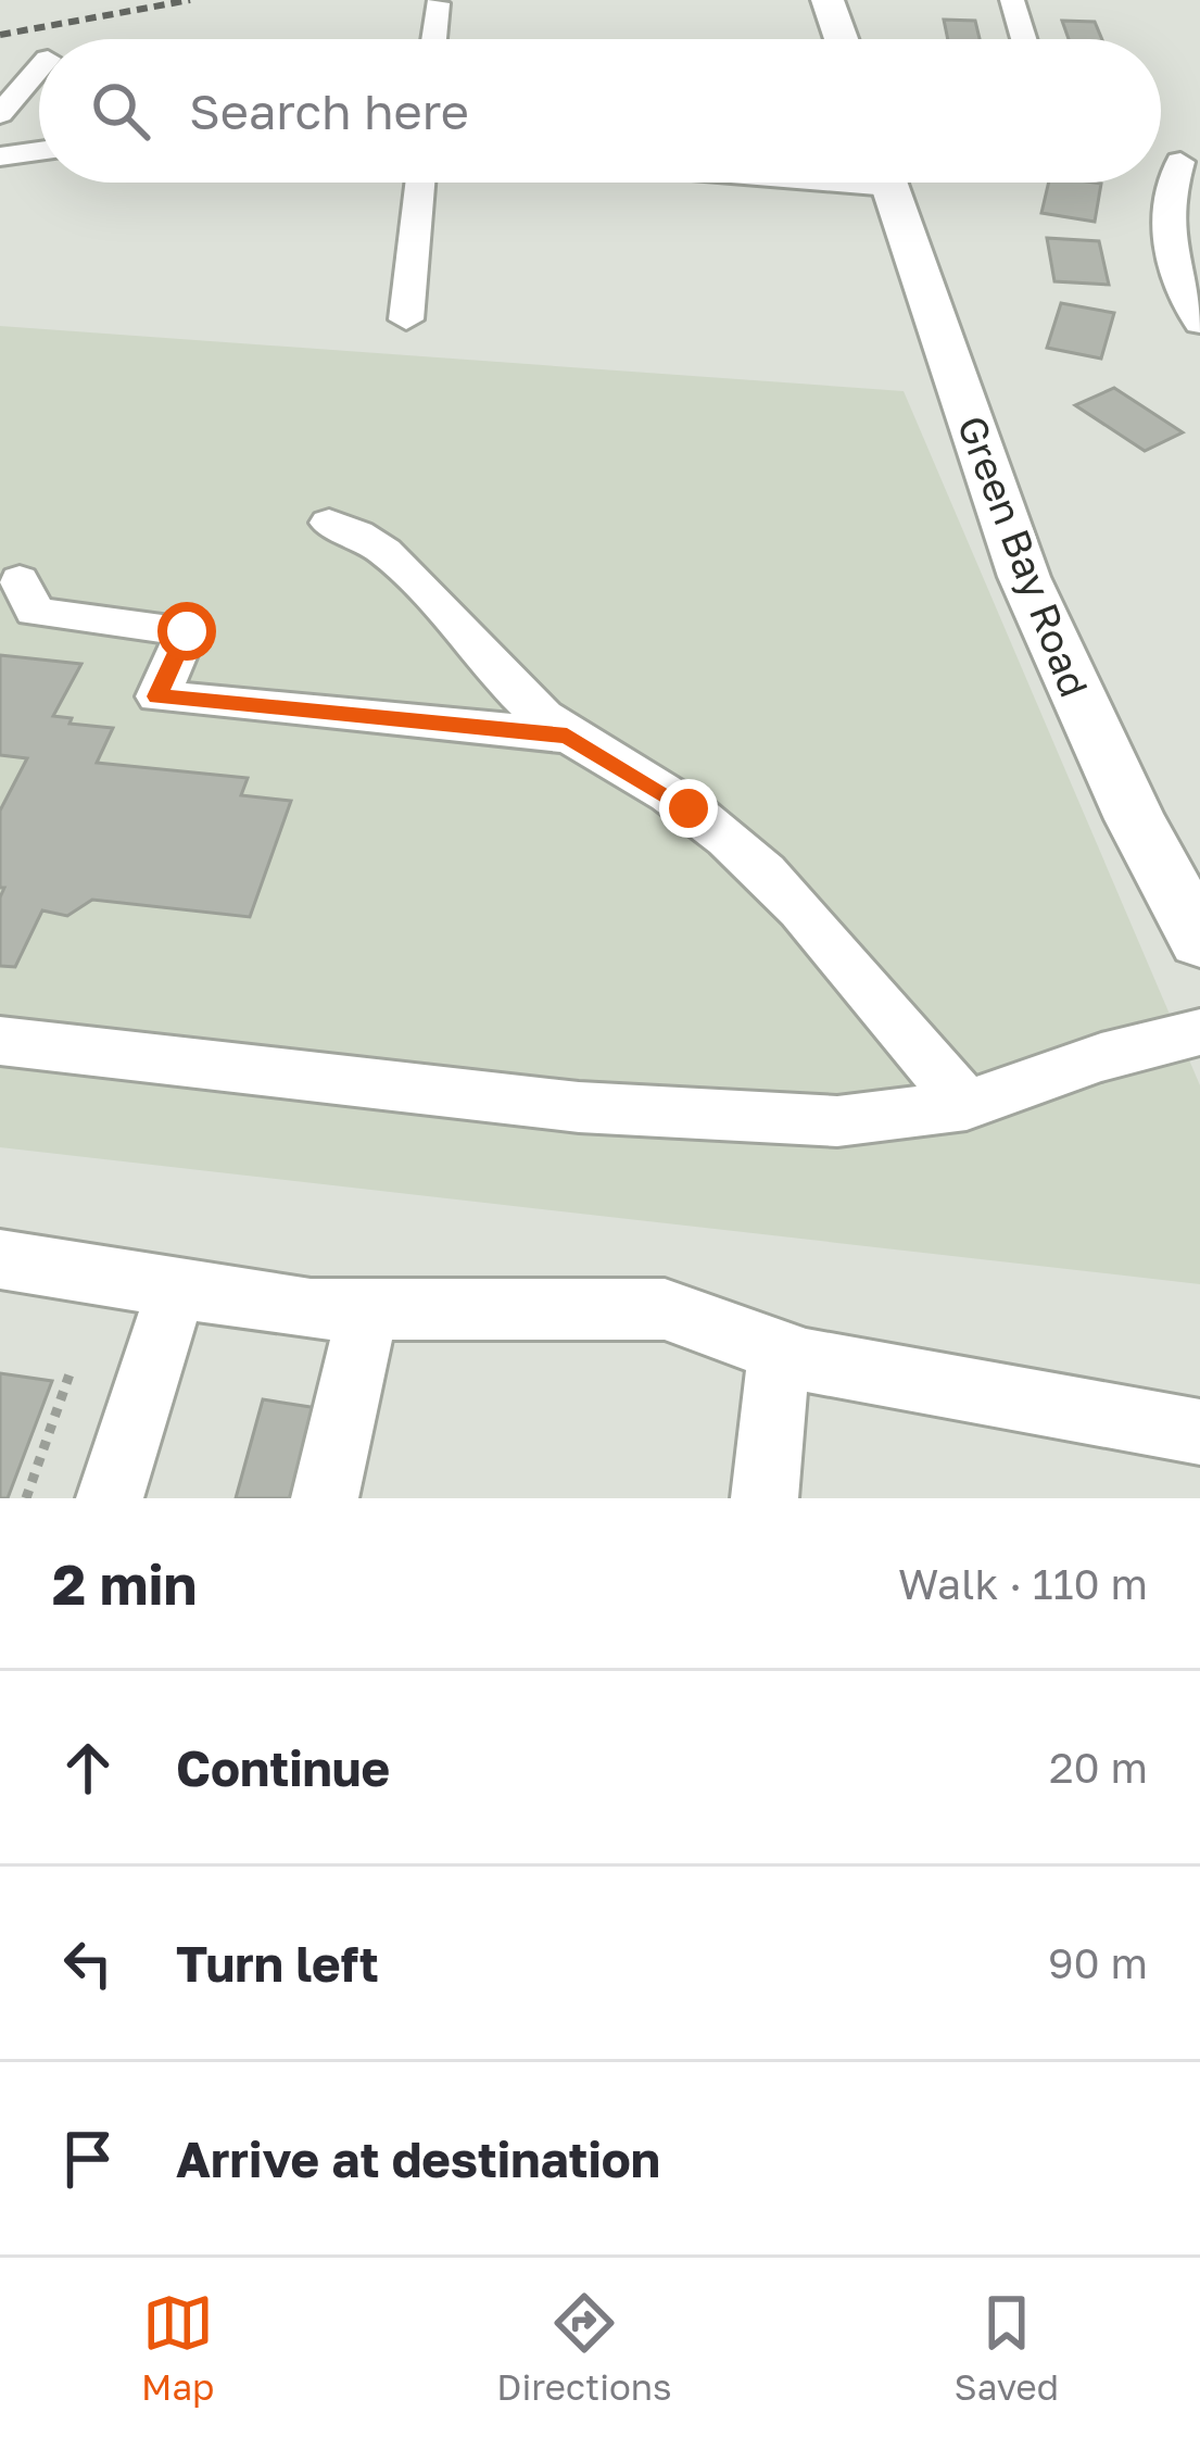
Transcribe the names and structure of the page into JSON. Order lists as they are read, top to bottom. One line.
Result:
{"streets":{"main road":["Green Bay Road"]},"page":{"search":"Search here","heading":["2 min","Walk · 110 m"],"list":[["Continue","20 m"],["Turn left","90 m"],"Arrive at destination"],"nav":["Map","Directions","Saved"]}}
